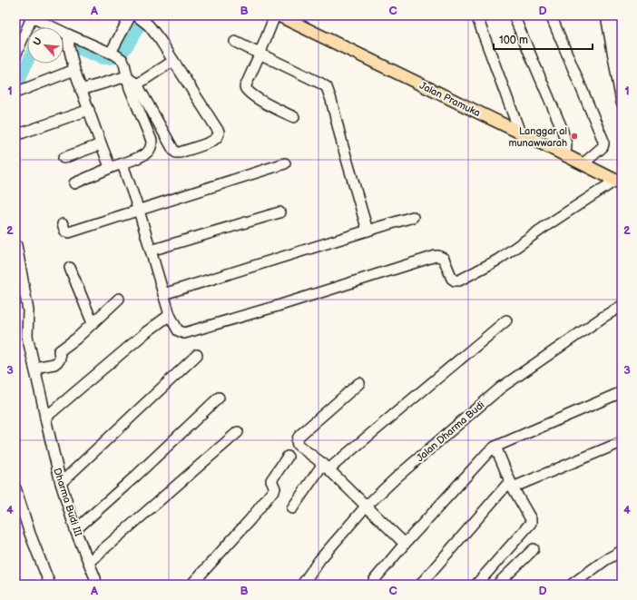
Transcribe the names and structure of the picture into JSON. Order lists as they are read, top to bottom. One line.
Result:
{"streets":{"main road":["Jalan Pramuka"],"street":["Jalan Dharma Budi","Dharma Budi III"]},"places":["Langgar al munawwarah"],"scale_bar":"100 m","north":"top left","grid":{"columns":["A","B","C","D"],"rows":["1","2","3","4"]}}
